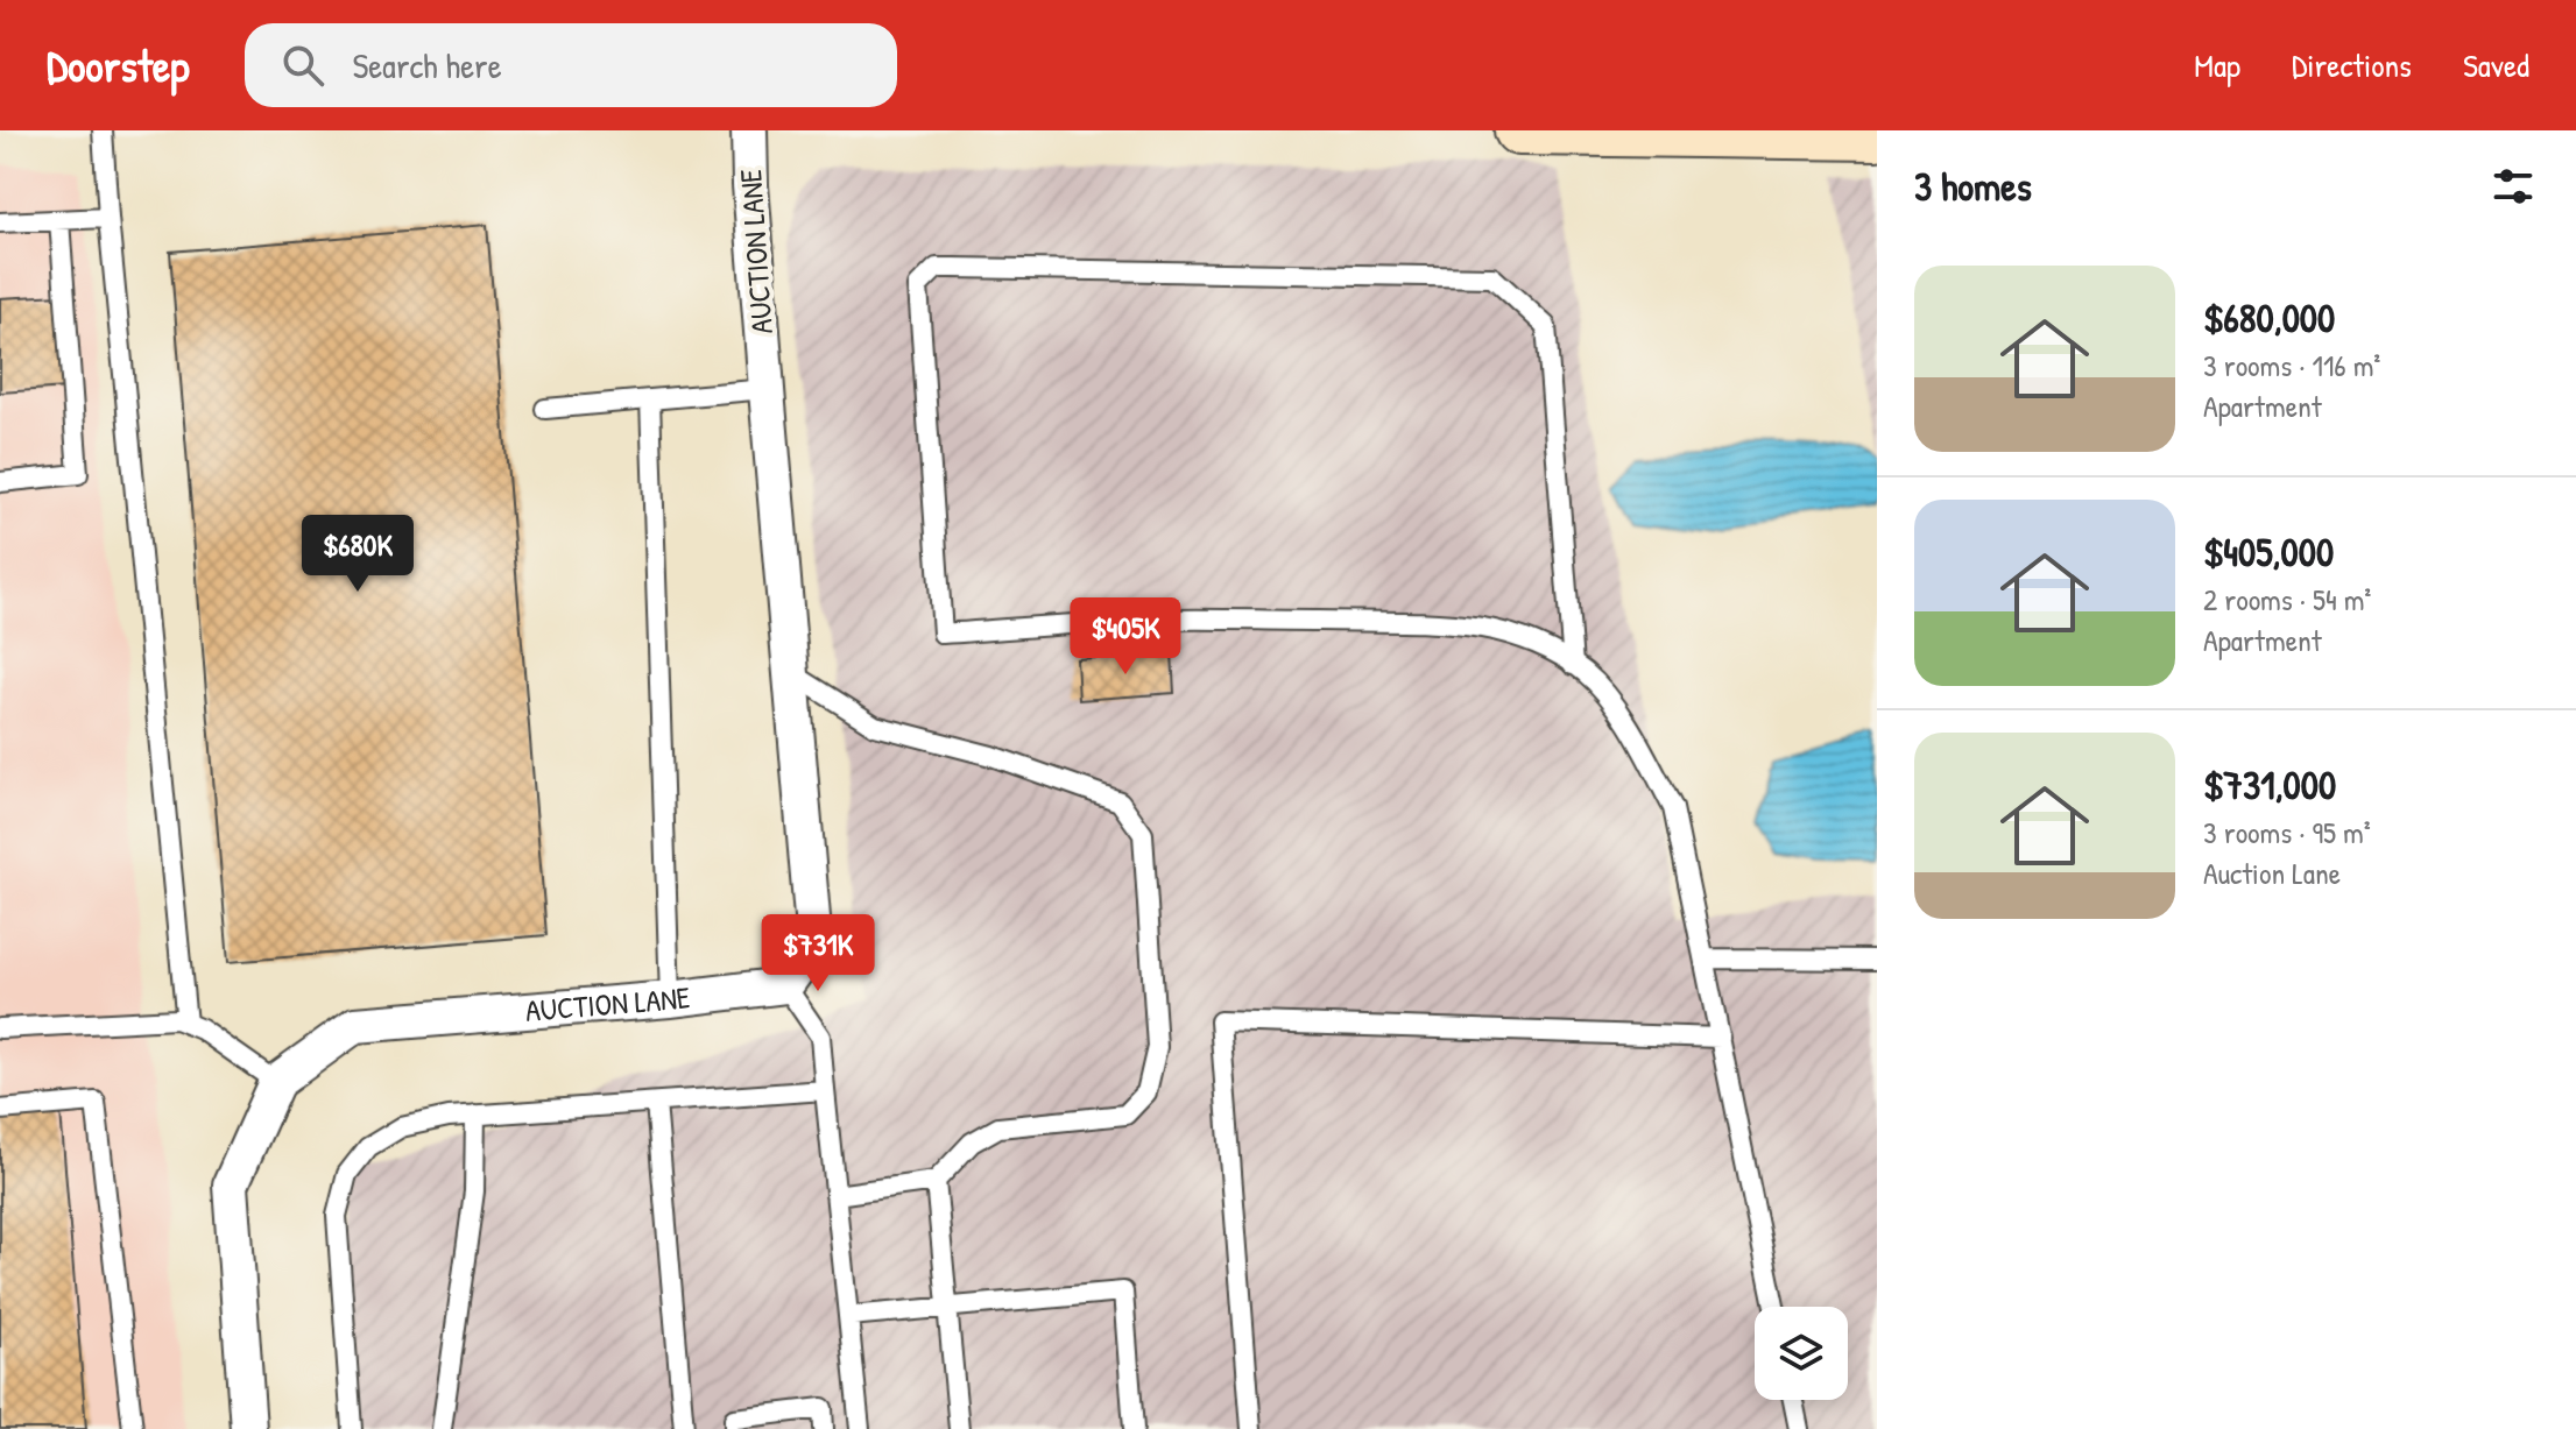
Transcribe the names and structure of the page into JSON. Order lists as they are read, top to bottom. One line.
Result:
{"streets":{"street":["AUCTION LANE"]},"page":{"header":"Doorstep","search":"Search here","nav":["Map","Directions","Saved"],"heading":"3 homes","list":[{"name":"$680,000","note":"3 rooms · 116 m² · Apartment"},{"name":"$405,000","note":"2 rooms · 54 m² · Apartment"},{"name":"$731,000","note":"3 rooms · 95 m² · Auction Lane"}],"price":["$680K","$405K","$731K"]}}
